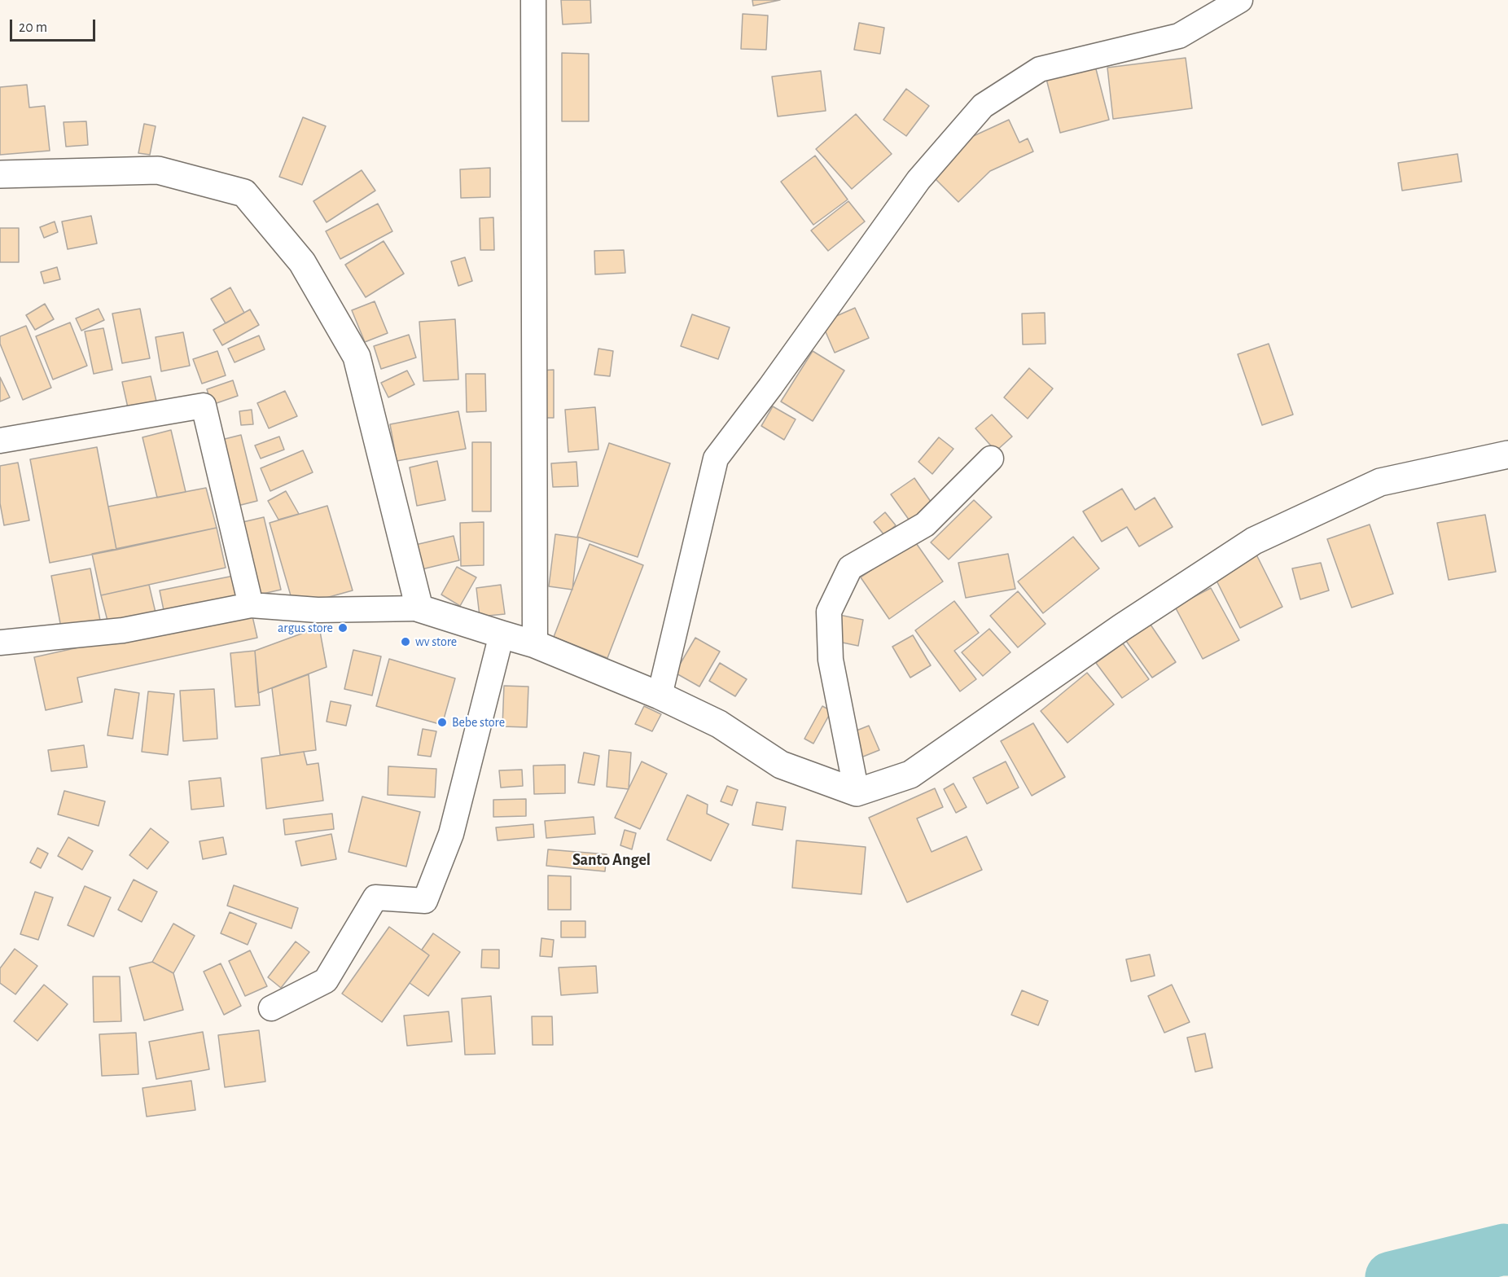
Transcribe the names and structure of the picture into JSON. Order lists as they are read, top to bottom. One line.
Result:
{"districts":["Santo Angel"],"places":["argus store","wv store","Bebe store"],"scale_bar":"20 m"}
